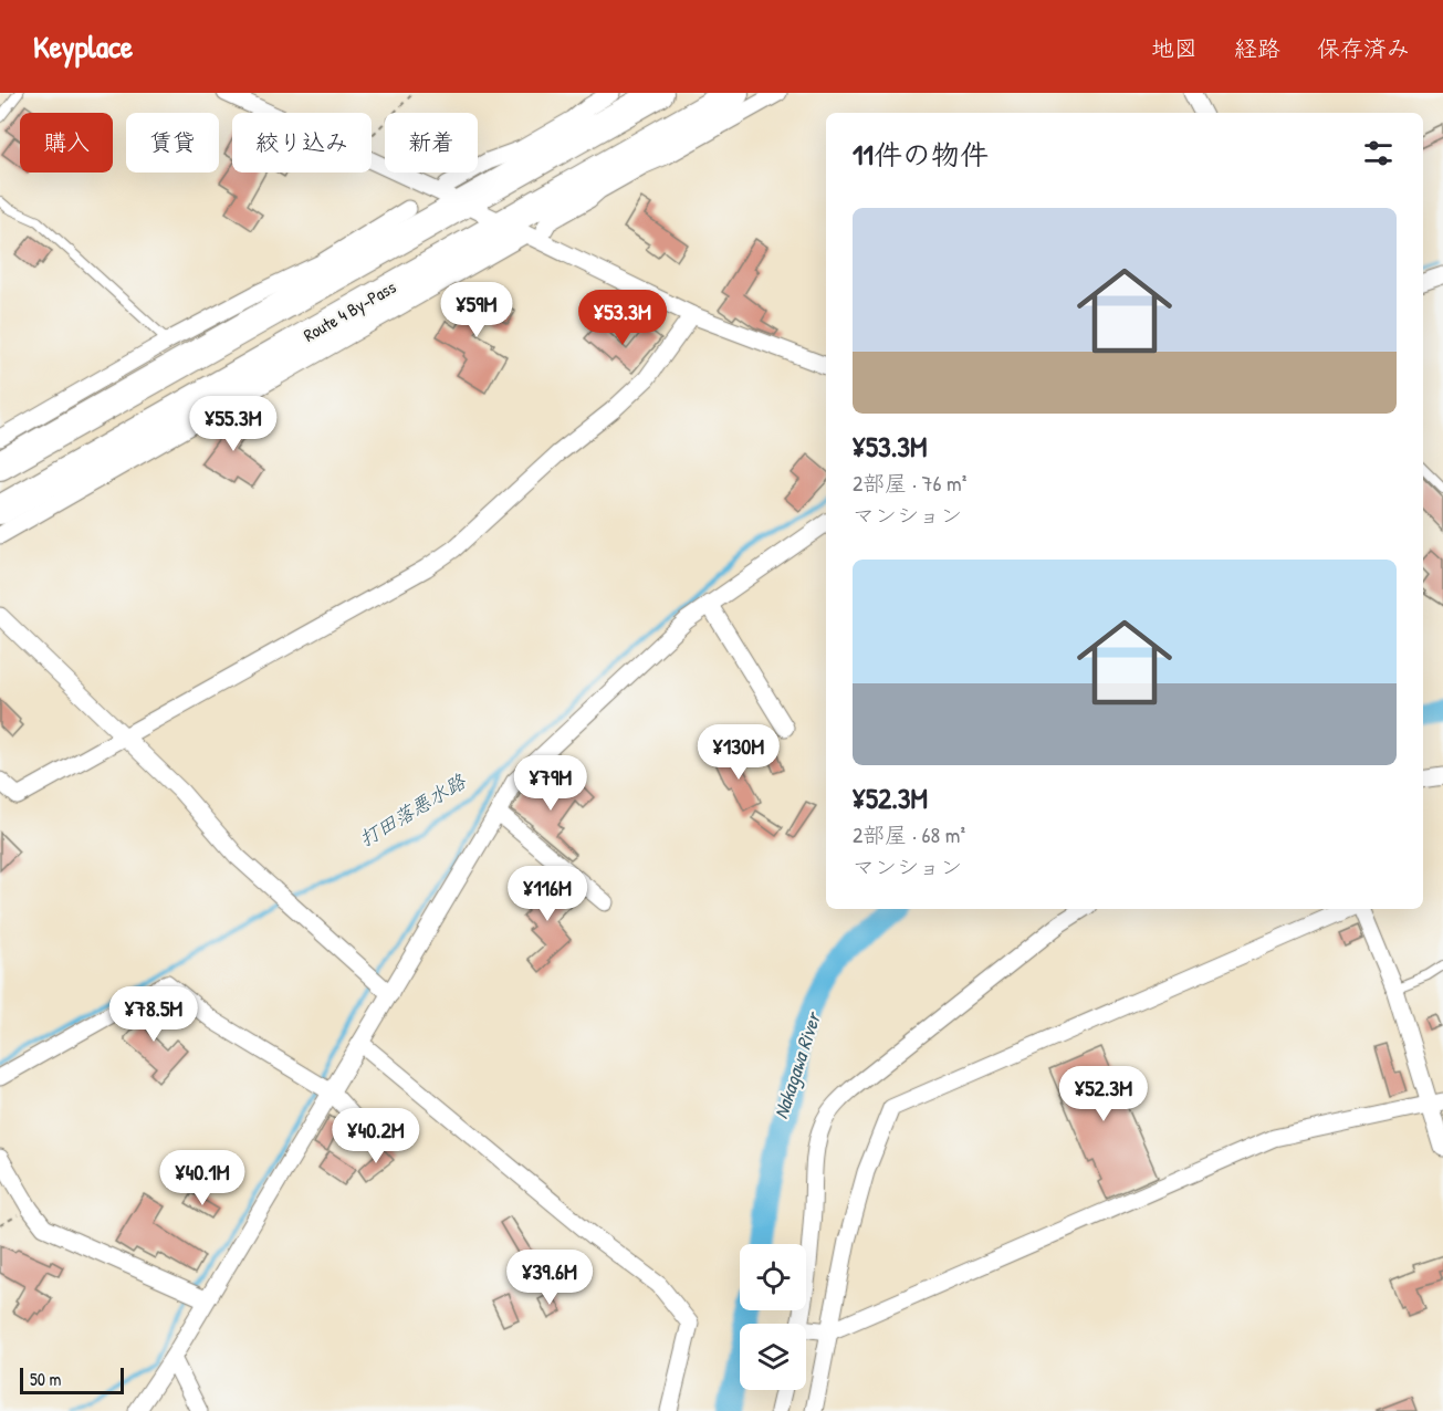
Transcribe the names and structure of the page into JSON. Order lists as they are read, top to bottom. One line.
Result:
{"streets":{"highway":["Route 4 By-Pass"]},"water":["打田落悪水路","Nakagawa River"],"scale_bar":"50 m","page":{"header":"Keyplace","nav":["地図","経路","保存済み"],"chip":["購入","賃貸","絞り込み","新着"],"heading":"11件の物件","list":[{"name":"¥53.3M","note":"2部屋 · 76 m² · マンション"},{"name":"¥52.3M","note":"2部屋 · 68 m² · マンション"}],"price":["¥59M","¥53.3M","¥55.3M","¥130M","¥79M","¥116M","¥78.5M","¥52.3M","¥40.2M","¥40.1M","¥39.6M"],"scale":"50 m"}}
